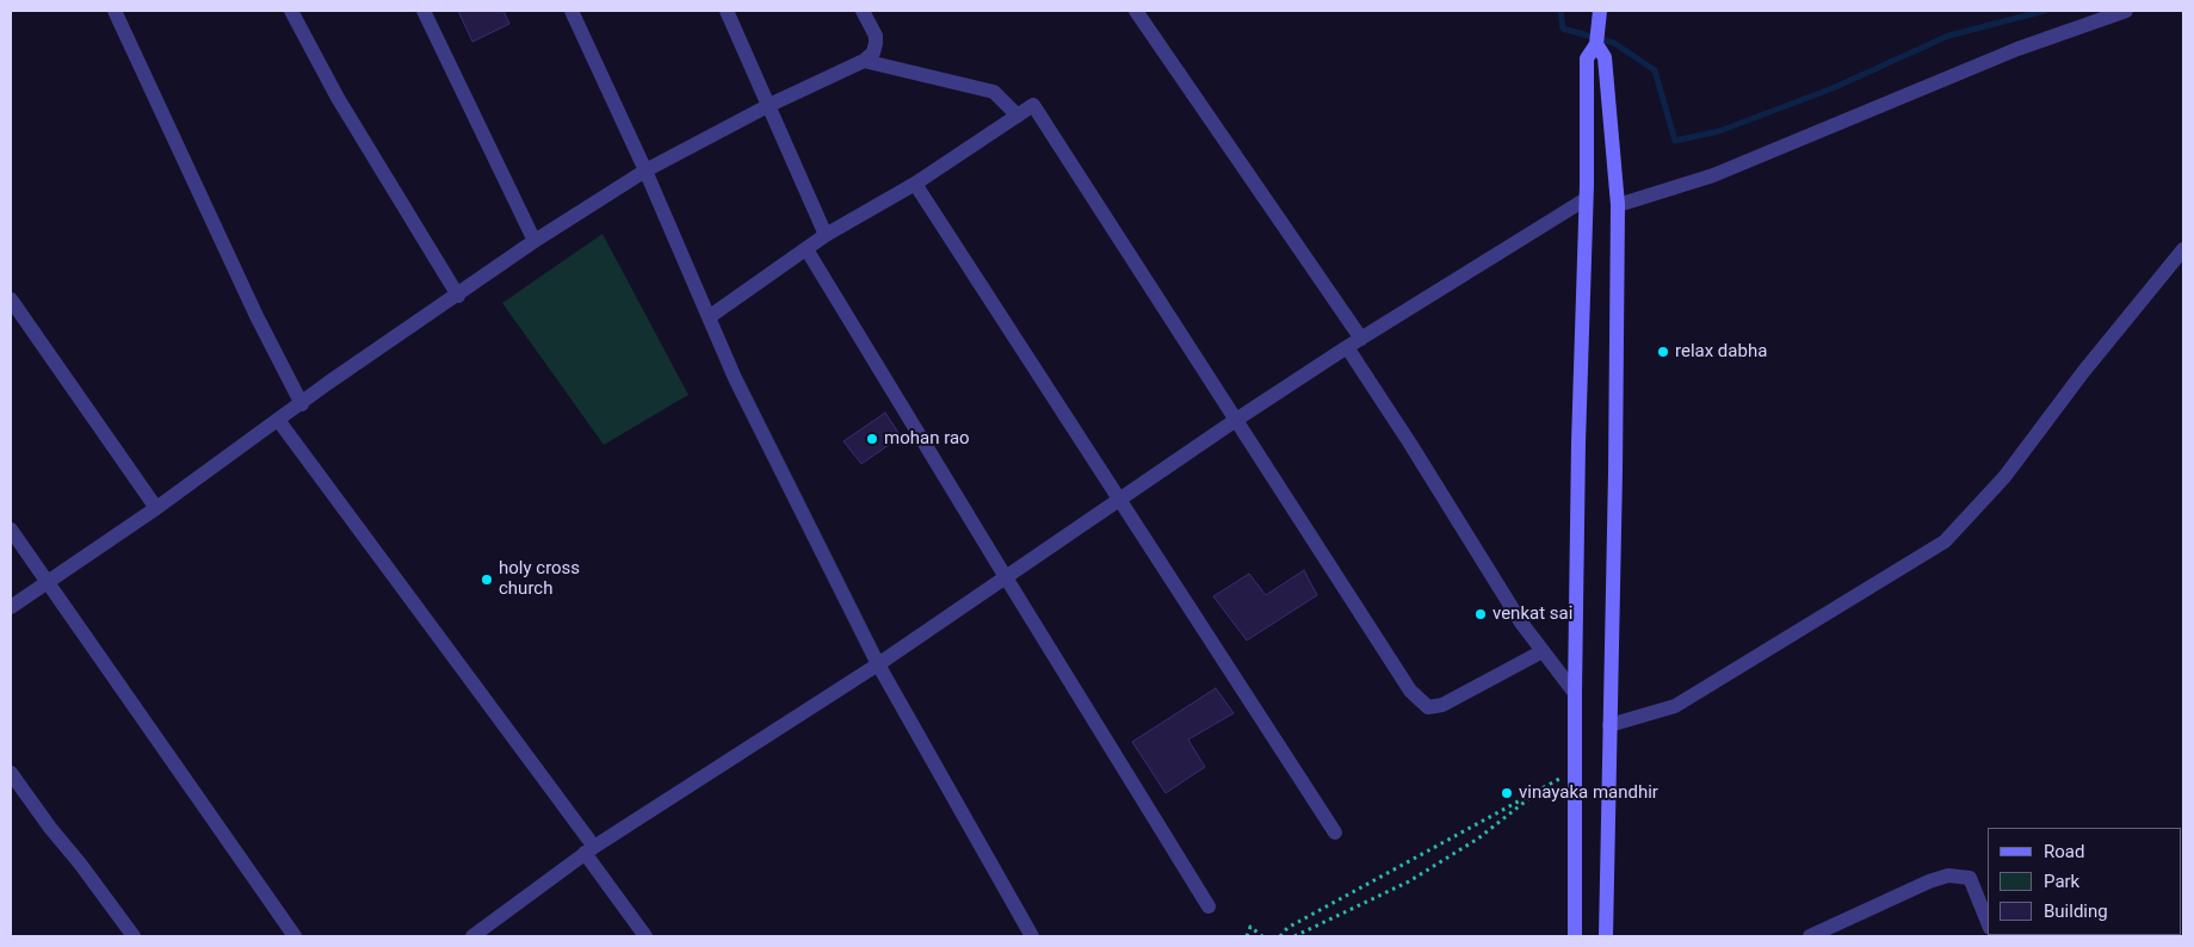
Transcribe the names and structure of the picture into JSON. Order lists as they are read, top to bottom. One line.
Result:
{"places":["relax dabha","mohan rao","holy cross church","venkat sai","vinayaka mandhir"],"legend":["Road","Park","Building"]}
